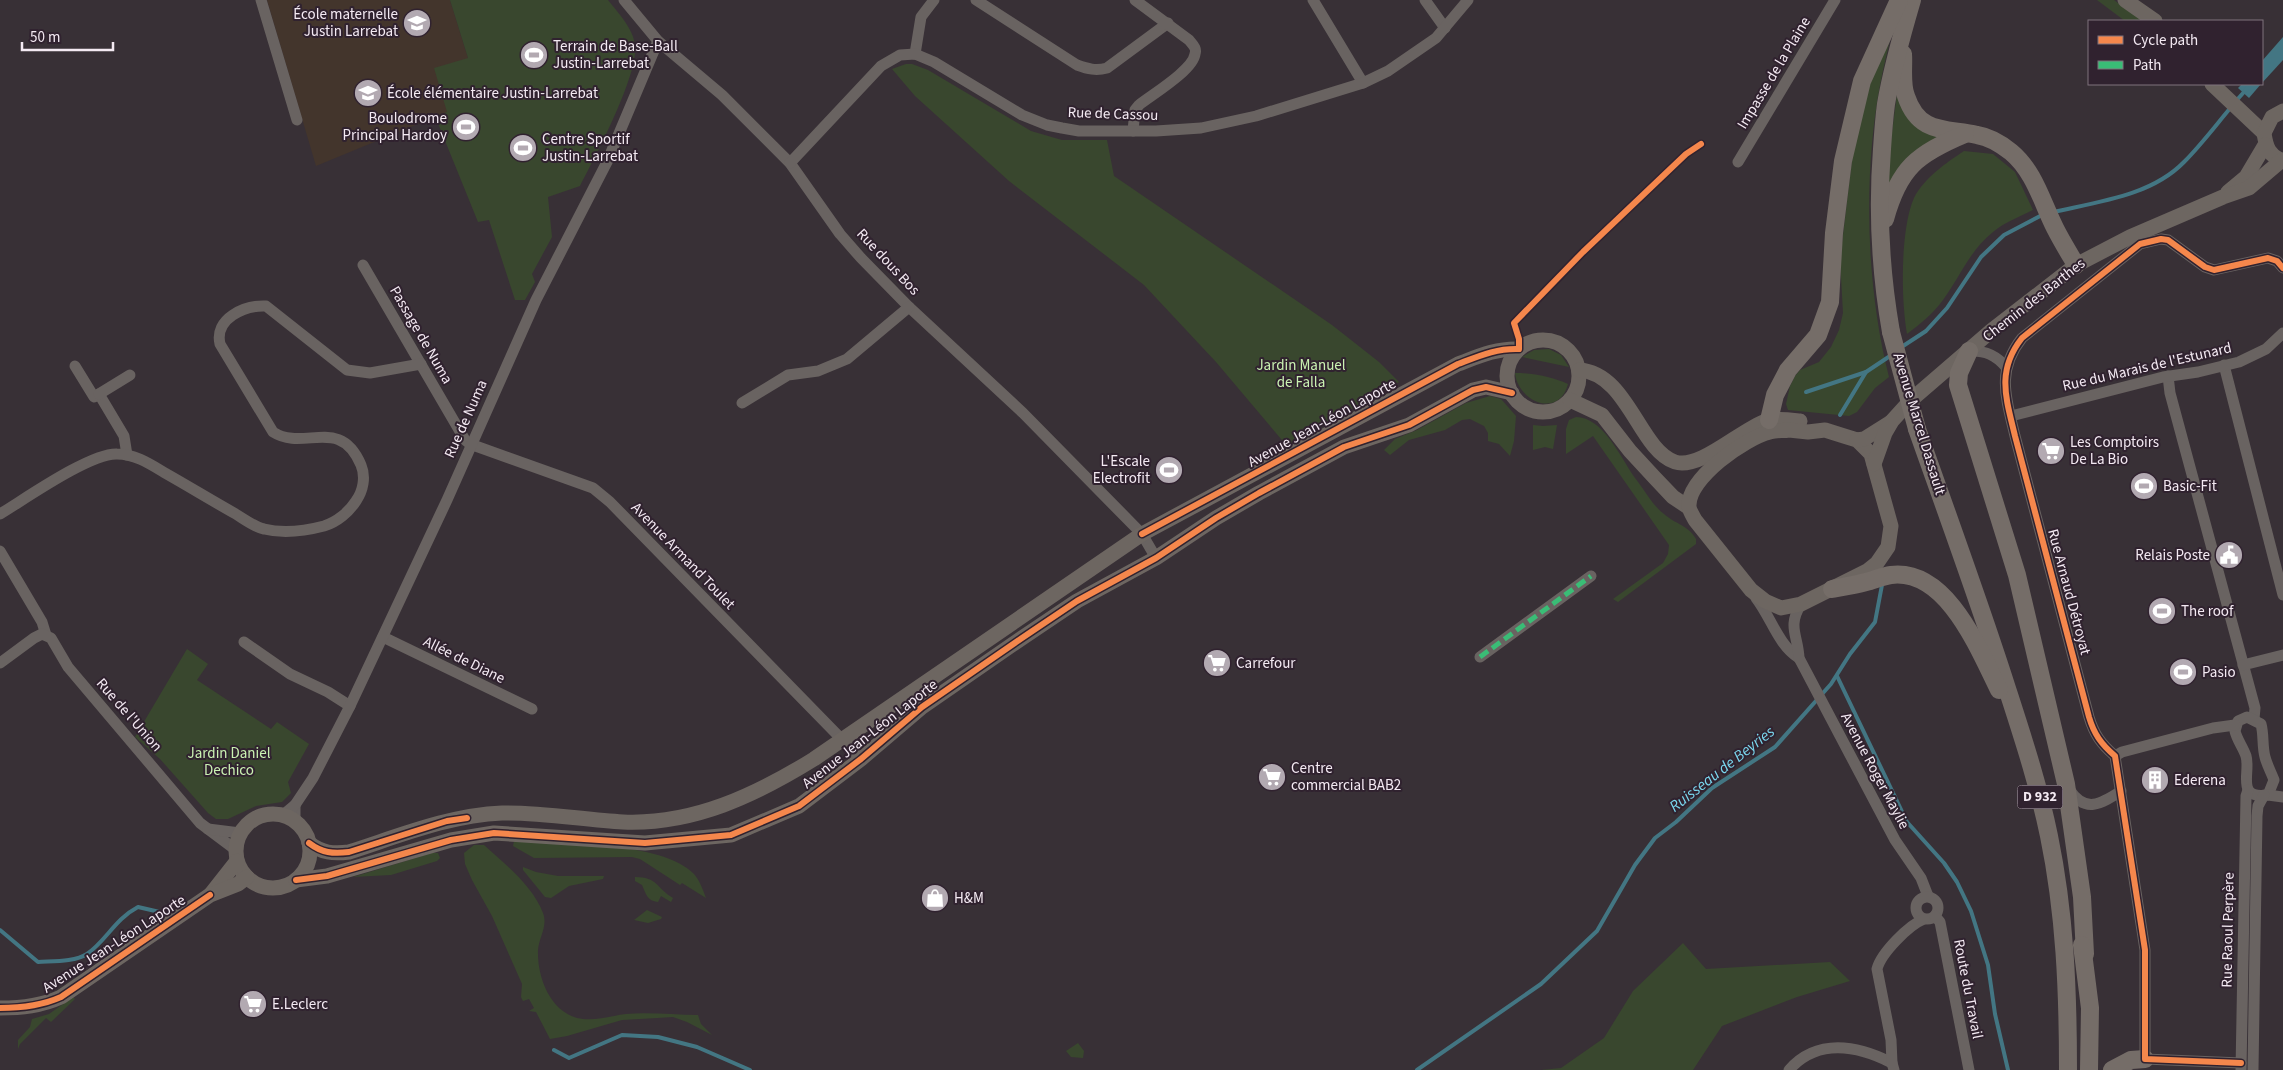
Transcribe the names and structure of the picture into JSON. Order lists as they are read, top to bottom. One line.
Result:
{"streets":{"main road":["Avenue Marcel Dassault","D 932"],"street":["Impasse de la Plaine","Rue de Cassou","Rue dous Bos","Chemin des Barthes","Passage de Numa","Rue du Marais de l'Estunard","Rue de Numa","Avenue Jean-Léon Laporte","Avenue Armand Toulet","Rue Arnaud Détroyat","Allée de Diane","Rue de l'Union","Avenue Roger Maylie","Rue Raoul Perpère","Route du Travail"]},"crossings":[["Rue dous Bos","Rue de Numa"],["Rue dous Bos","Avenue Jean-Léon Laporte"],["Passage de Numa","Rue de Numa"],["Passage de Numa","Avenue Armand Toulet"],["Rue du Marais de l'Estunard","Rue Arnaud Détroyat"],["Rue du Marais de l'Estunard","Rue Raoul Perpère"],["Rue de Numa","Avenue Jean-Léon Laporte"],["Rue de Numa","Avenue Armand Toulet"],["Rue de Numa","Allée de Diane"],["Rue de Numa","Rue de l'Union"],["Avenue Jean-Léon Laporte","Avenue Armand Toulet"],["Avenue Jean-Léon Laporte","Rue de l'Union"],["Avenue Roger Maylie","Route du Travail"]],"water":["Ruisseau de Beyries"],"parks":["Jardin Manuel de Falla","Jardin Daniel Dechico"],"places":{"school or university":["École maternelle Justin Larrebat","École élémentaire Justin-Larrebat"],"sports":["Terrain de Base-Ball Justin-Larrebat","Boulodrome Principal Hardoy","Centre Sportif Justin-Larrebat","L'Escale Electrofit","Basic-Fit","The roof","Pasio"],"supermarket":["Les Comptoirs De La Bio","Carrefour","Centre commercial BAB2","E.Leclerc"],"public building":["Relais Poste"],"building":["Ederena"],"shop":["H&M"]},"legend":["Cycle path","Path"],"scale_bar":"50 m"}
